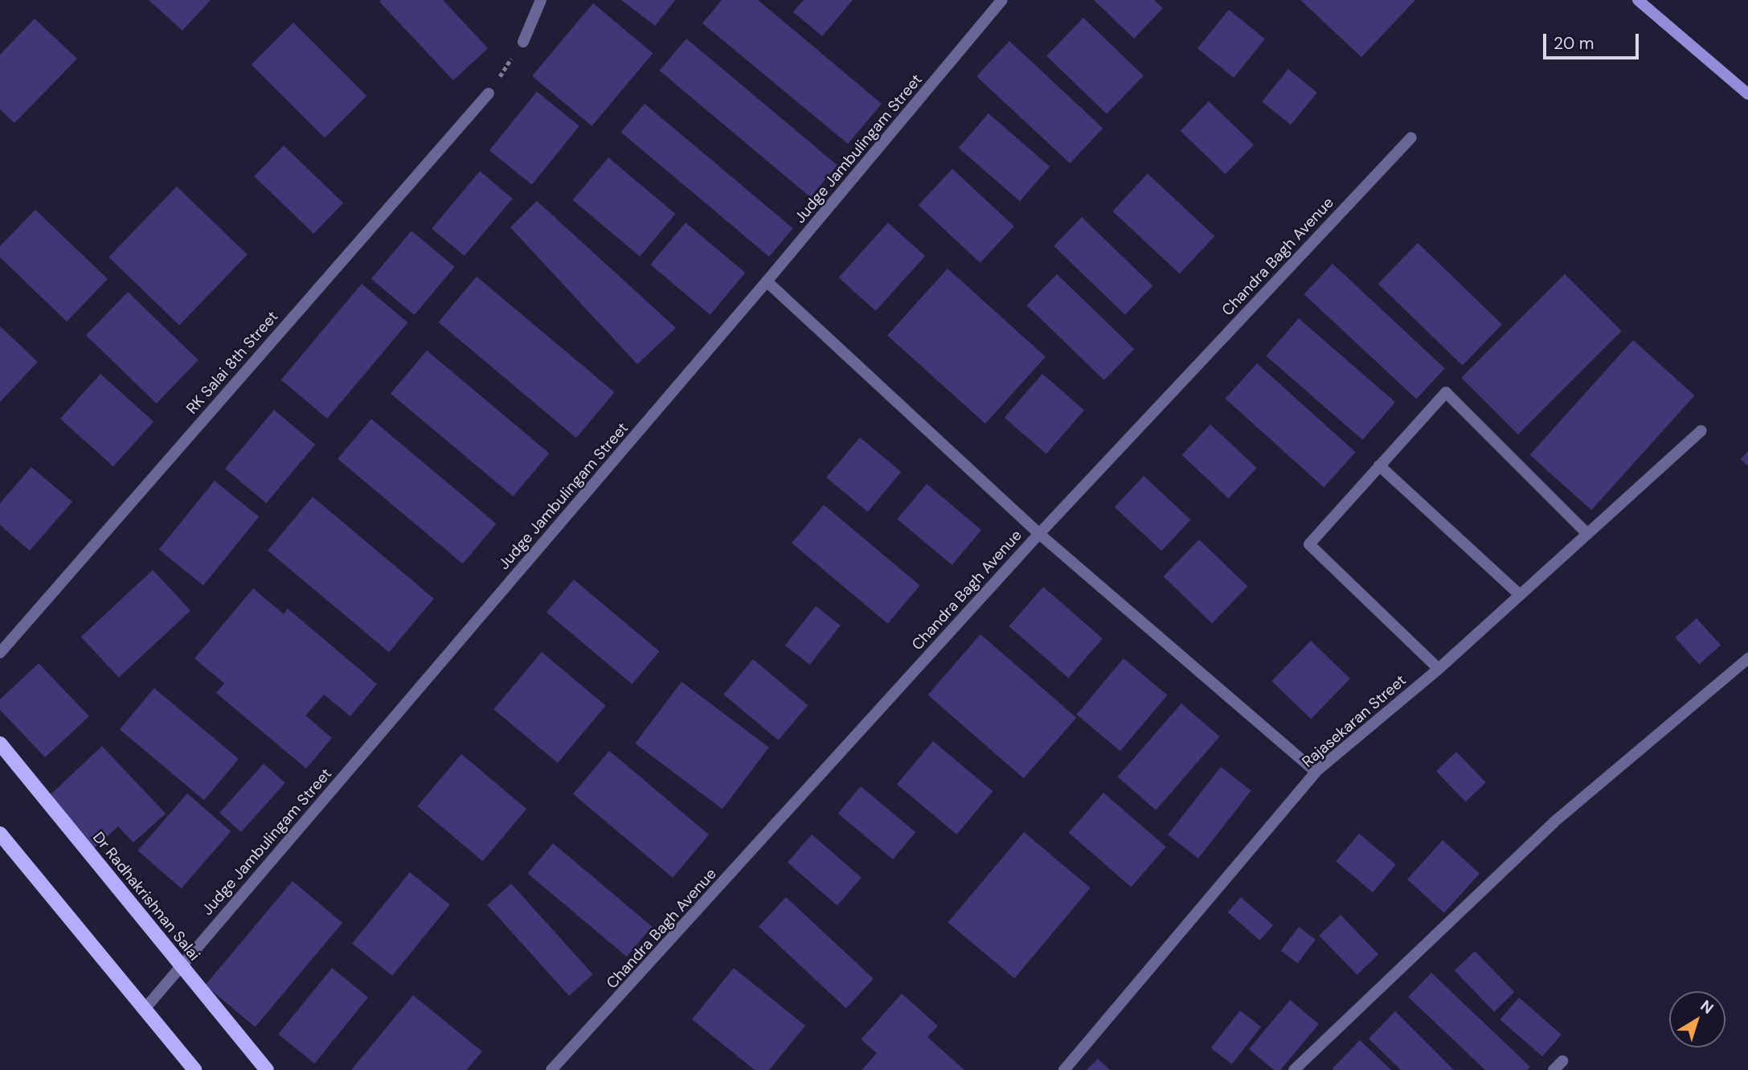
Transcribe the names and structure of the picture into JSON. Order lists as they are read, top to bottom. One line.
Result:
{"streets":{"main road":["Dr Radhakrishnan Salai"],"street":["Judge Jambulingam Street","Chandra Bagh Avenue","RK Salai 8th Street","Rajasekaran Street"]},"crossings":[["Judge Jambulingam Street","Dr Radhakrishnan Salai"]],"scale_bar":"20 m","north":"top right"}
